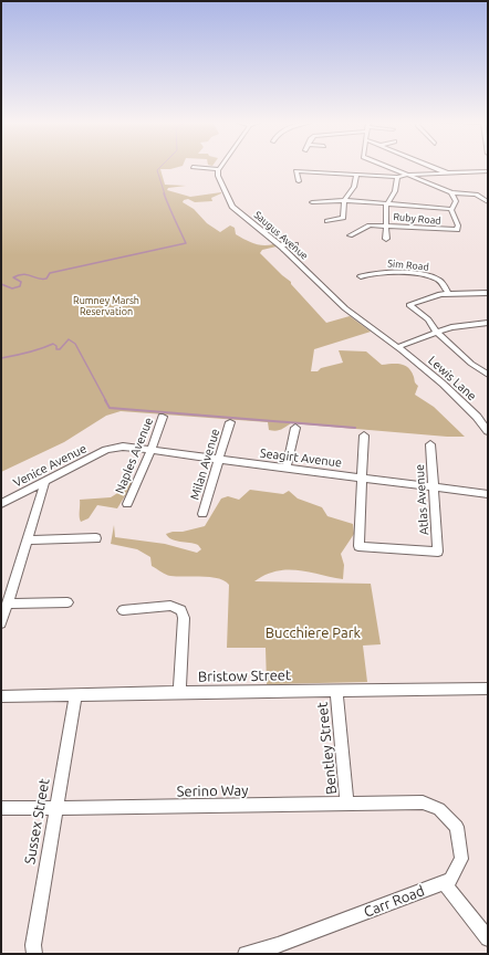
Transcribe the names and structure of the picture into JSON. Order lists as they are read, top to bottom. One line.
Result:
{"streets":{"street":["Ruby Road","Saugus Avenue","Sim Road","Lewis Lane","Naples Avenue","Seagirt Avenue","Milan Avenue","Venice Avenue","Atlas Avenue","Bristow Street","Bentley Street","Serino Way","Sussex Street","Carr Road"]},"crossings":[["Saugus Avenue","Lewis Lane"],["Naples Avenue","Seagirt Avenue"],["Seagirt Avenue","Milan Avenue"],["Seagirt Avenue","Venice Avenue"],["Seagirt Avenue","Atlas Avenue"],["Bristow Street","Bentley Street"],["Bristow Street","Sussex Street"],["Bentley Street","Serino Way"],["Serino Way","Sussex Street"],["Serino Way","Carr Road"]],"parks":["Rumney Marsh Reservation","Bucchiere Park"]}
